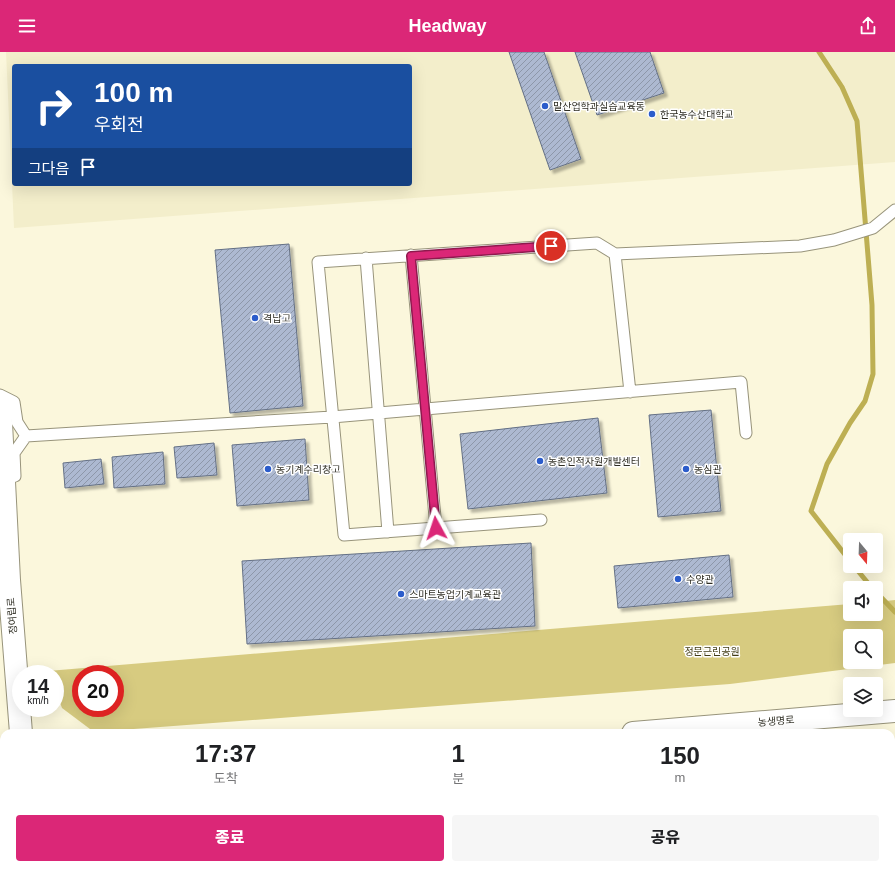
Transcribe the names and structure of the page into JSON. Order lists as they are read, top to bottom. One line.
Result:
{"streets":{"street":["정여립로","농생명로"]},"parks":["정문근린공원"],"places":["말산업학과실습교육동","한국농수산대학교","격납고","농촌인적자원개발센터","농기계수리창고","농심관","수양관","스마트농업기계교육관"],"north":"bottom","page":{"header":"Headway","turn":["100 m","우회전"],"then":"그다음","speed":"14 km/h","limit":"20","eta":["17:37","도착","1","분","150","m"],"buttons":["종료","공유"]}}
